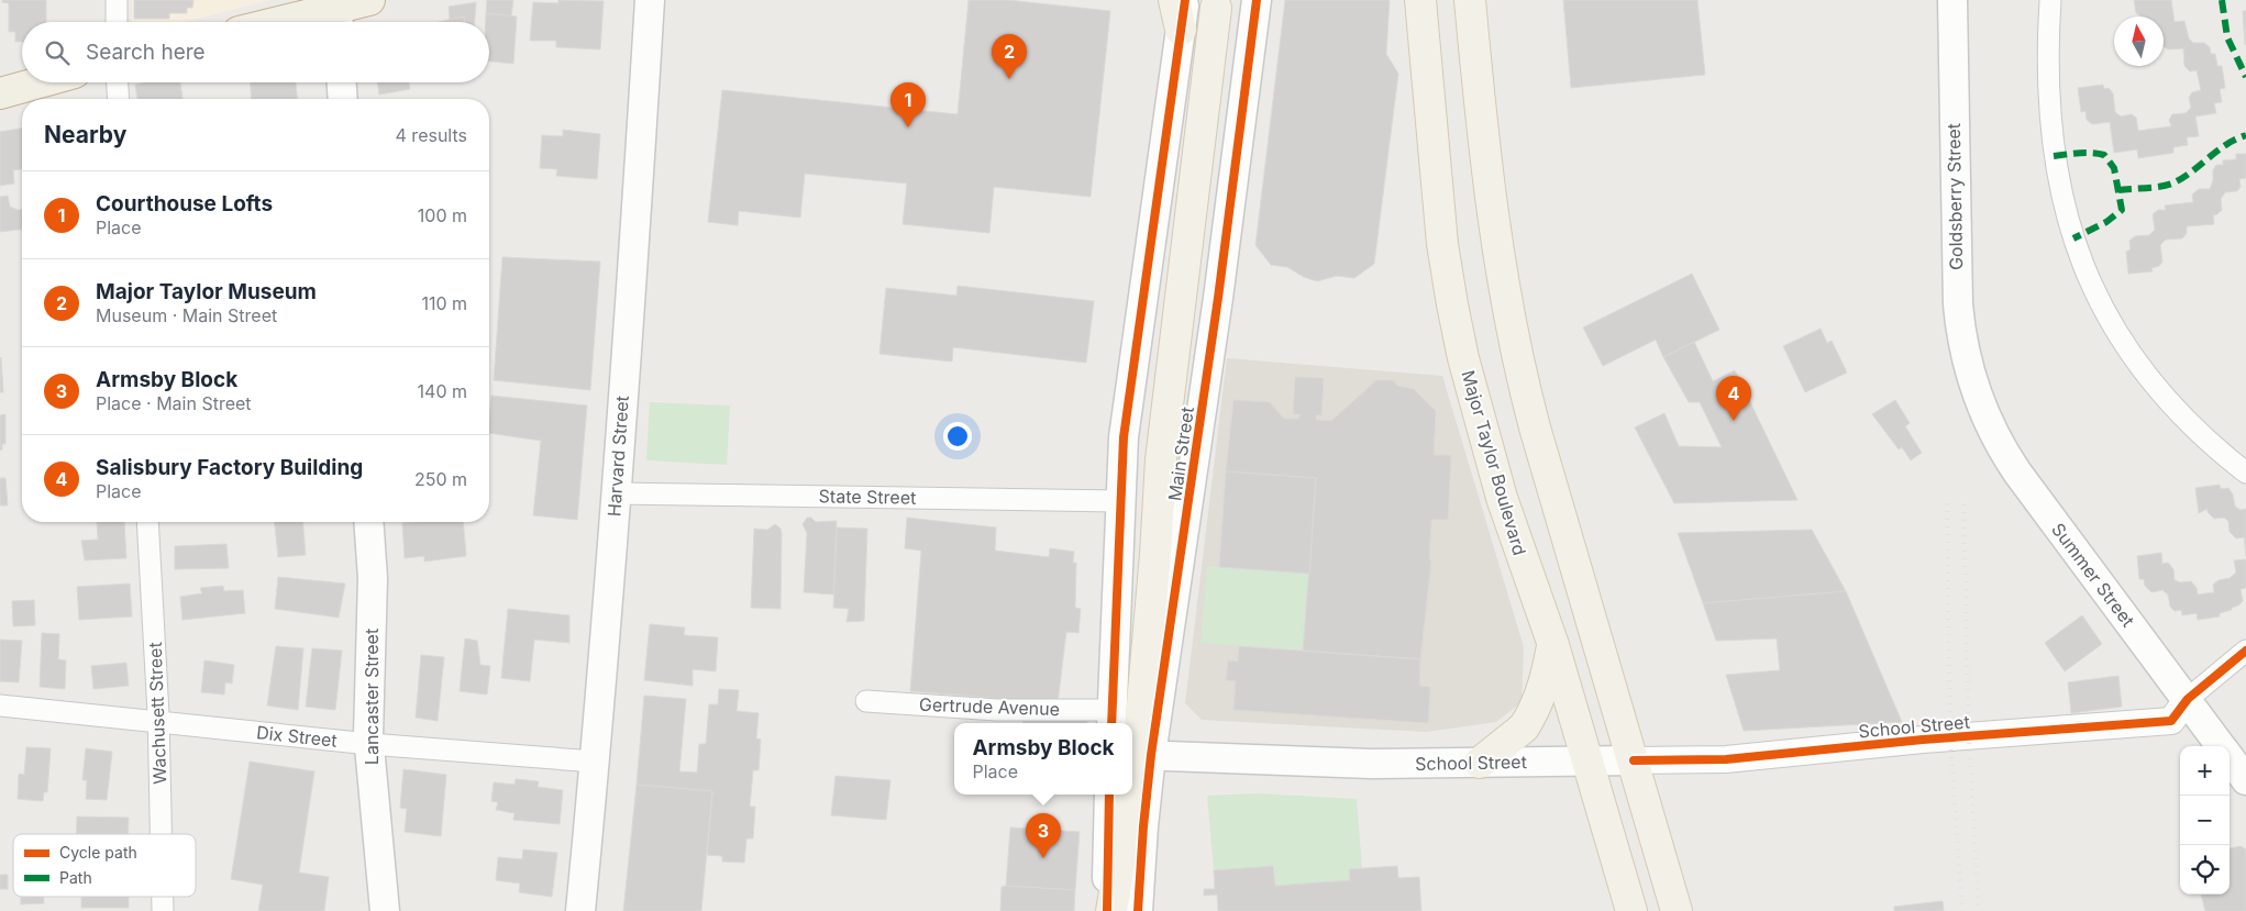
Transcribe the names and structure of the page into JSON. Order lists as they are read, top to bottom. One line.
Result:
{"streets":{"main road":["Goldsberry Street","Main Street","Harvard Street","Major Taylor Boulevard","Summer Street","Lancaster Street","School Street"],"street":["State Street","Gertrude Avenue","Wachusett Street","Dix Street"]},"crossings":[["Goldsberry Street","Summer Street"],["Main Street","School Street"],["Harvard Street","State Street"],["Harvard Street","Dix Street"],["Major Taylor Boulevard","School Street"],["Summer Street","School Street"],["Lancaster Street","Dix Street"],["Wachusett Street","Dix Street"]],"legend":["Cycle path","Path"],"north":"top","page":{"search":"Search here","pins":["2","1","4","3"],"heading":["Nearby","4 results"],"list":[{"mark":"1","name":"Courthouse Lofts","note":"Place","value":"100 m"},{"mark":"2","name":"Major Taylor Museum","note":"Museum · Main Street","value":"110 m"},{"mark":"3","name":"Armsby Block","note":"Place · Main Street","value":"140 m"},{"mark":"4","name":"Salisbury Factory Building","note":"Place","value":"250 m"}],"popup":["Armsby Block","Place"],"map_buttons":["+","−"]}}
